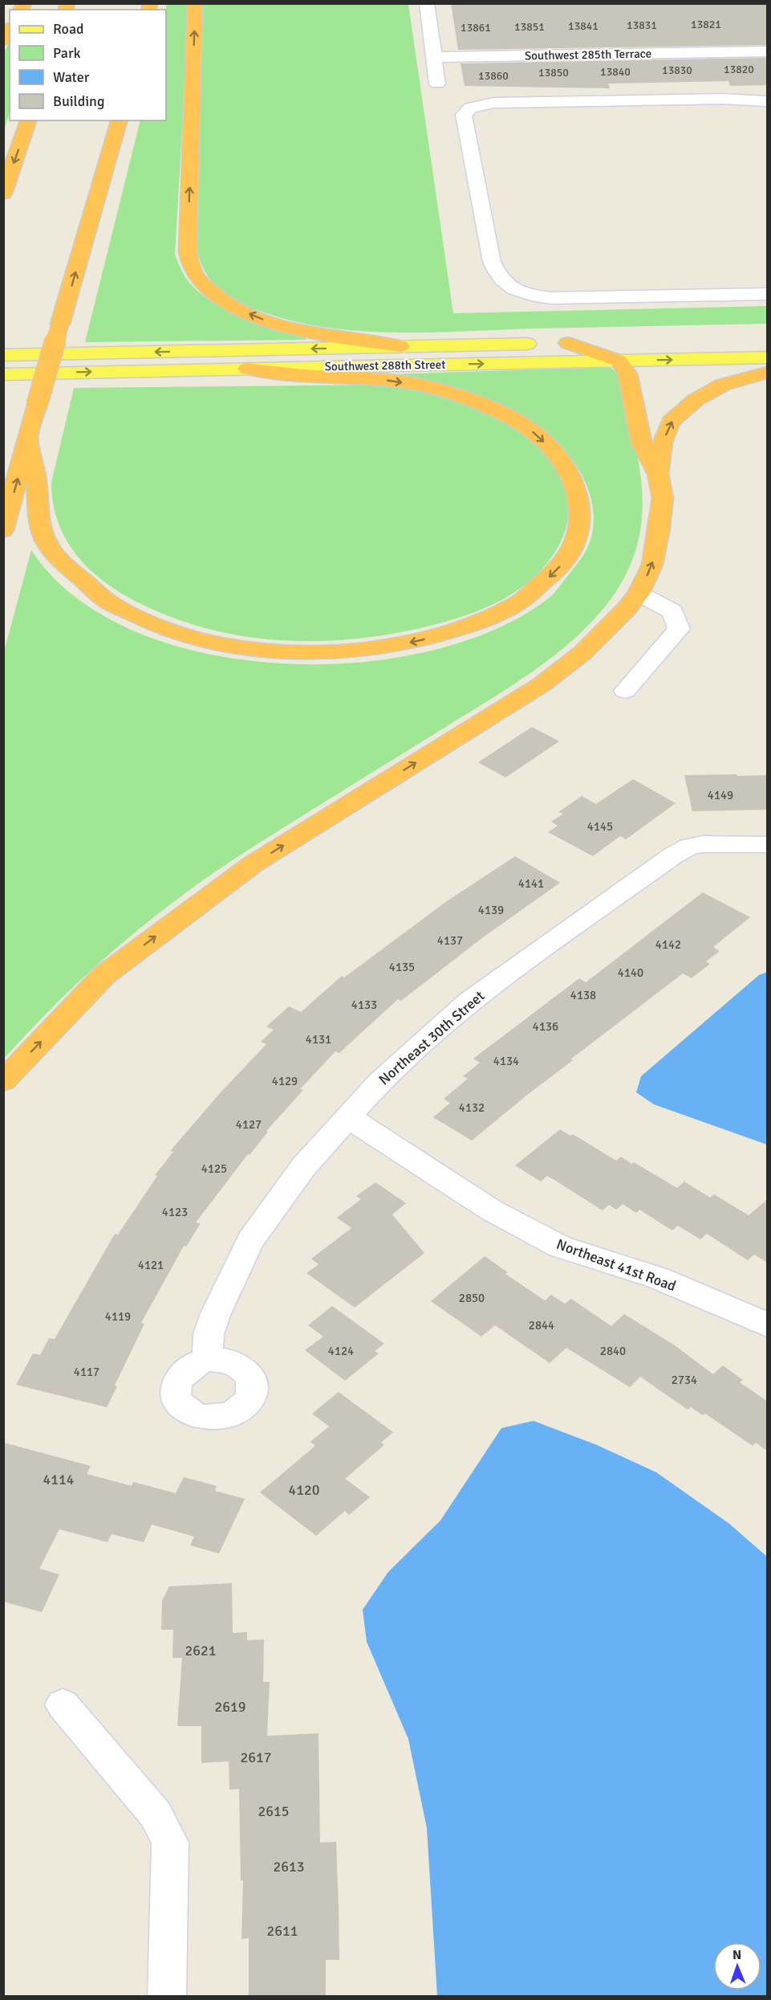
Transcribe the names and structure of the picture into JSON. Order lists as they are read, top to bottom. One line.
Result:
{"streets":{"main road":["Southwest 288th Street"],"street":["Southwest 285th Terrace","Northeast 30th Street","Northeast 41st Road"]},"crossings":[["Northeast 30th Street","Northeast 41st Road"]],"house_numbers":["13821","13831","13841","13851","13861","13820","13830","13840","13850","13860","4149","4145","4141","4139","4137","4142","4135","4140","4138","4133","4136","4131","4134","4129","4132","4127","4125","4123","4121","2850","4119","2844","4124","2840","4117","2734","4114","4120","2621","2619","2617","2615","2613","2611"],"legend":["Road","Park","Water","Building"],"north":"top"}
